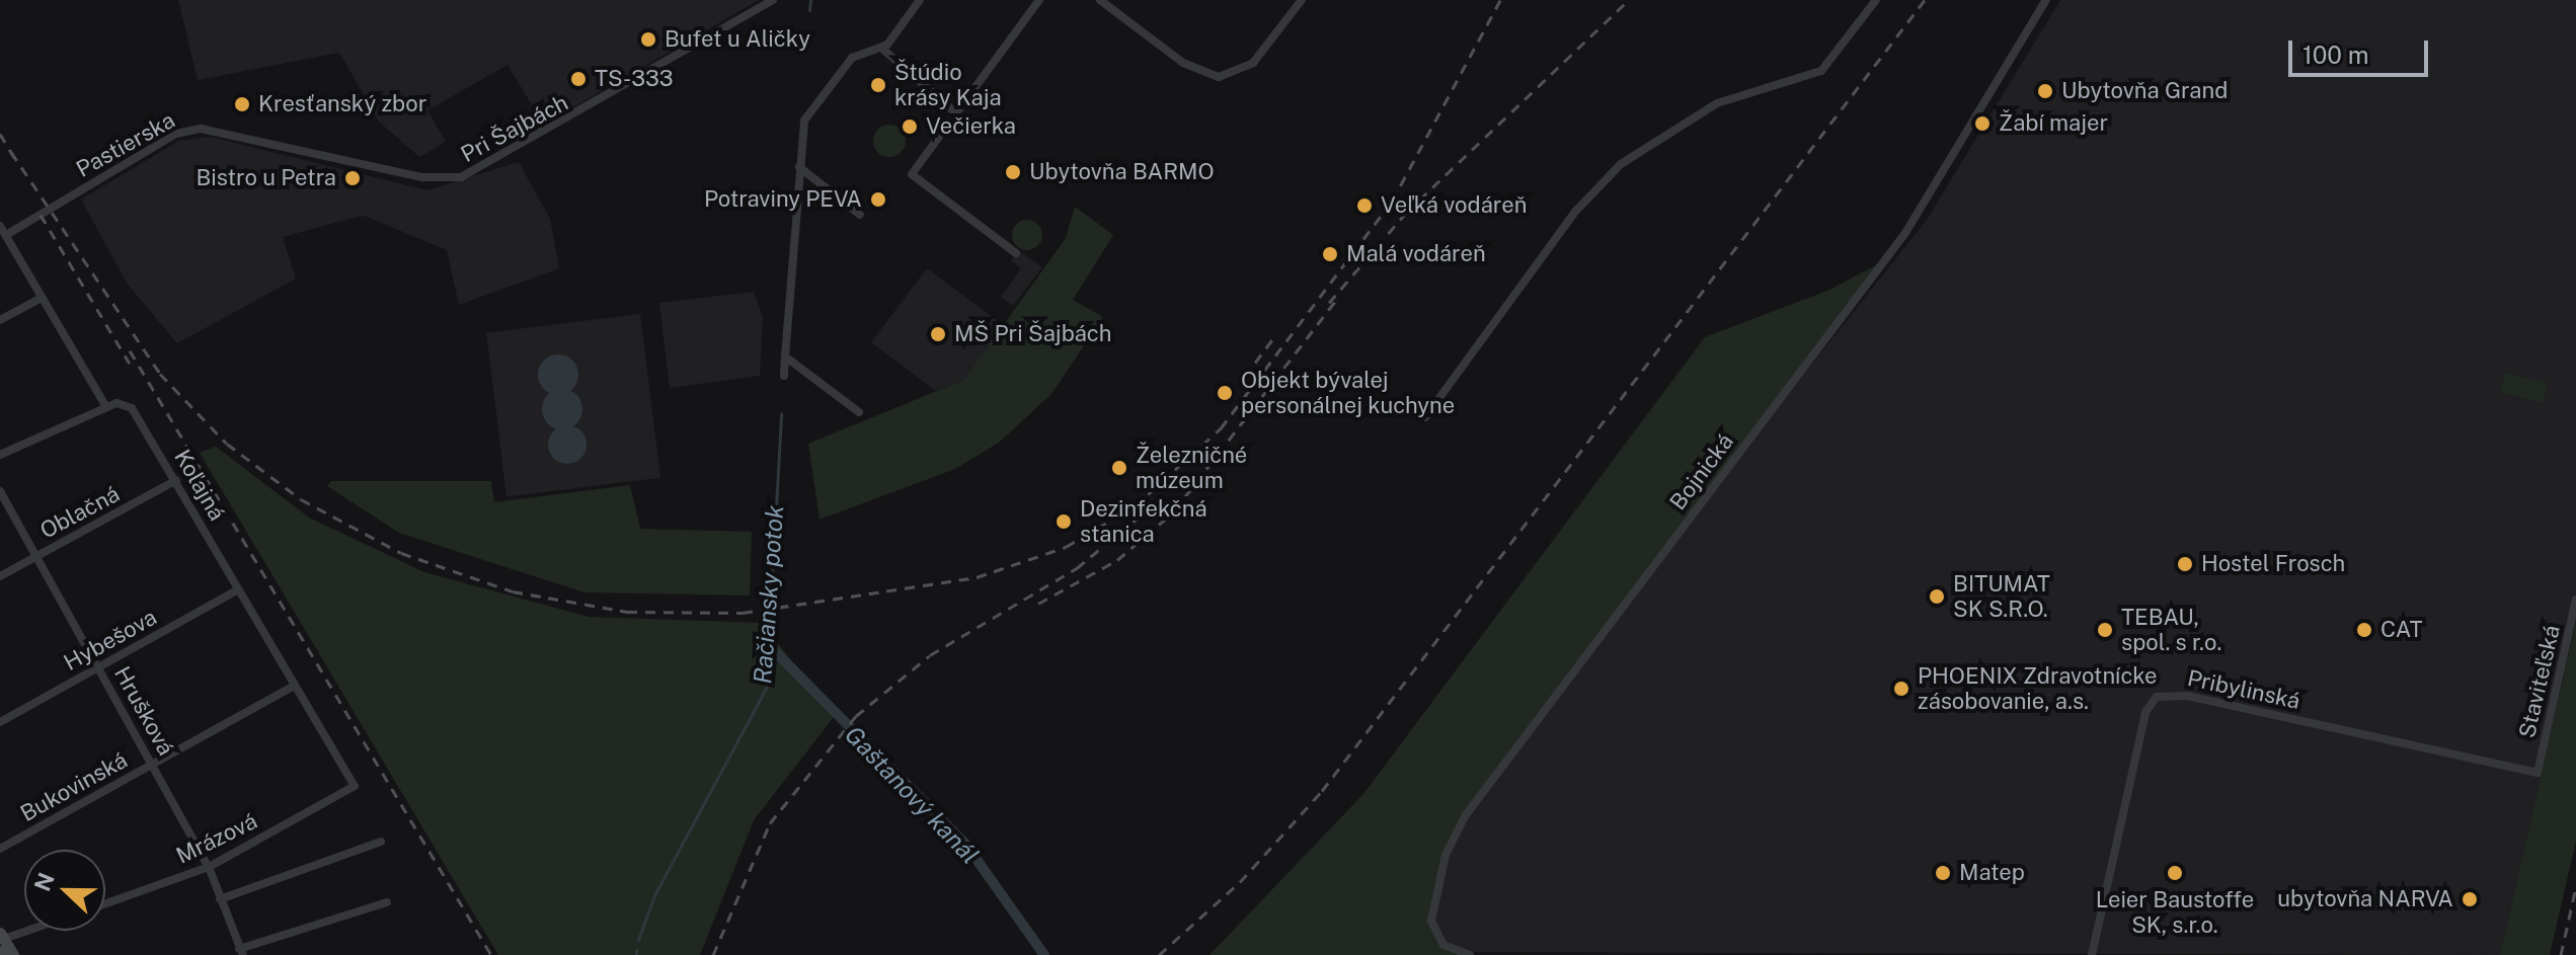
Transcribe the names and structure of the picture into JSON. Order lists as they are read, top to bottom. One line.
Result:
{"streets":{"street":["Pri Šajbách","Pastierska","Bojnická","Koľajná","Oblačná","Hybešova","Staviteľská","Pribylinská","Hrušková","Bukovinská","Mrázová"]},"crossings":[["Pri Šajbách","Pastierska"],["Koľajná","Oblačná"],["Koľajná","Hybešova"],["Koľajná","Bukovinská"],["Koľajná","Mrázová"],["Oblačná","Hrušková"],["Hybešova","Hrušková"],["Staviteľská","Pribylinská"],["Hrušková","Bukovinská"],["Hrušková","Mrázová"]],"water":["Račiansky potok","Gaštanový kanál"],"places":["Bufet u Aličky","TS-333","Štúdio krásy Kaja","Ubytovňa Grand","Kresťanský zbor","Žabí majer","Večierka","Ubytovňa BARMO","Bistro u Petra","Potraviny PEVA","Veľká vodáreň","Malá vodáreň","MŠ Pri Šajbách","Objekt bývalej personálnej kuchyne","Železničné múzeum","Dezinfekčná stanica","Hostel Frosch","BITUMAT SK S.R.O.","TEBAU, spol. s r.o.","CAT","PHOENIX Zdravotnícke zásobovanie, a.s.","Matep","Leier Baustoffe SK, s.r.o.","ubytovňa NARVA"],"scale_bar":"100 m","north":"left"}
